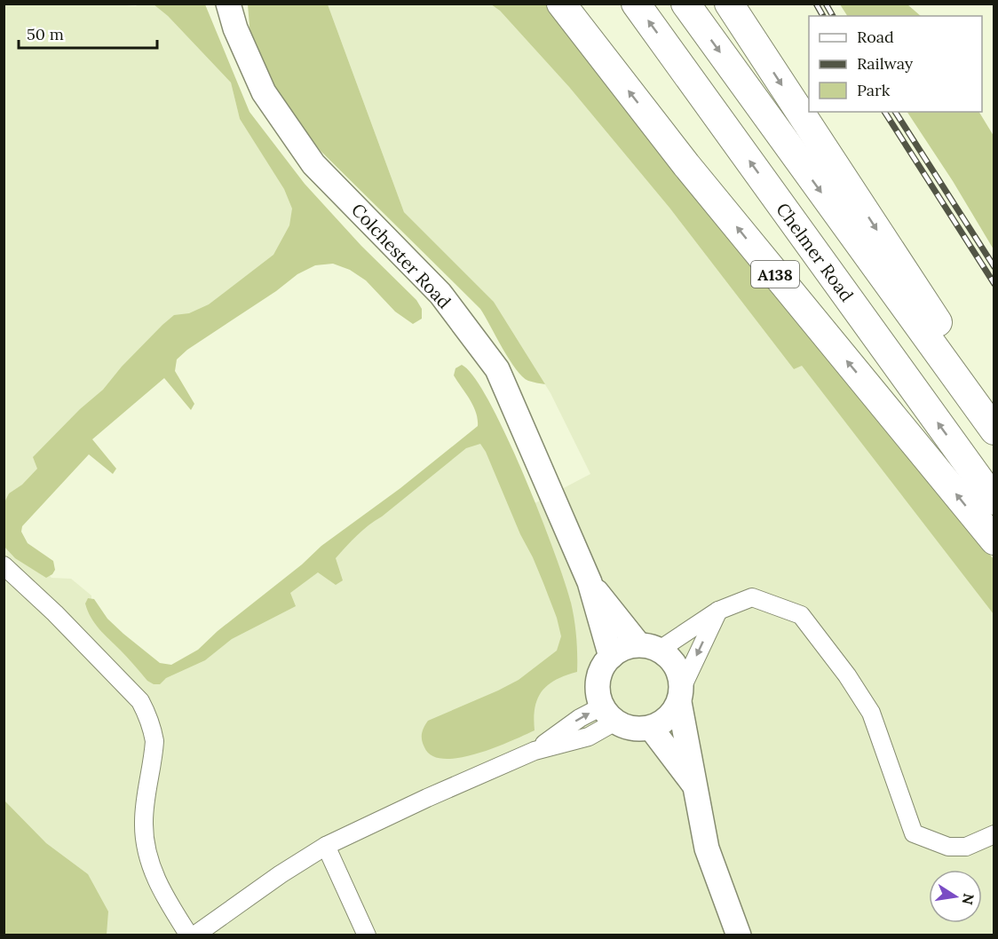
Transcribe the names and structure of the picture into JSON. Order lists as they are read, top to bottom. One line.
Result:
{"streets":{"main road":["Chelmer Road","Colchester Road","A138"]},"legend":["Road","Railway","Park"],"scale_bar":"50 m","north":"right"}
